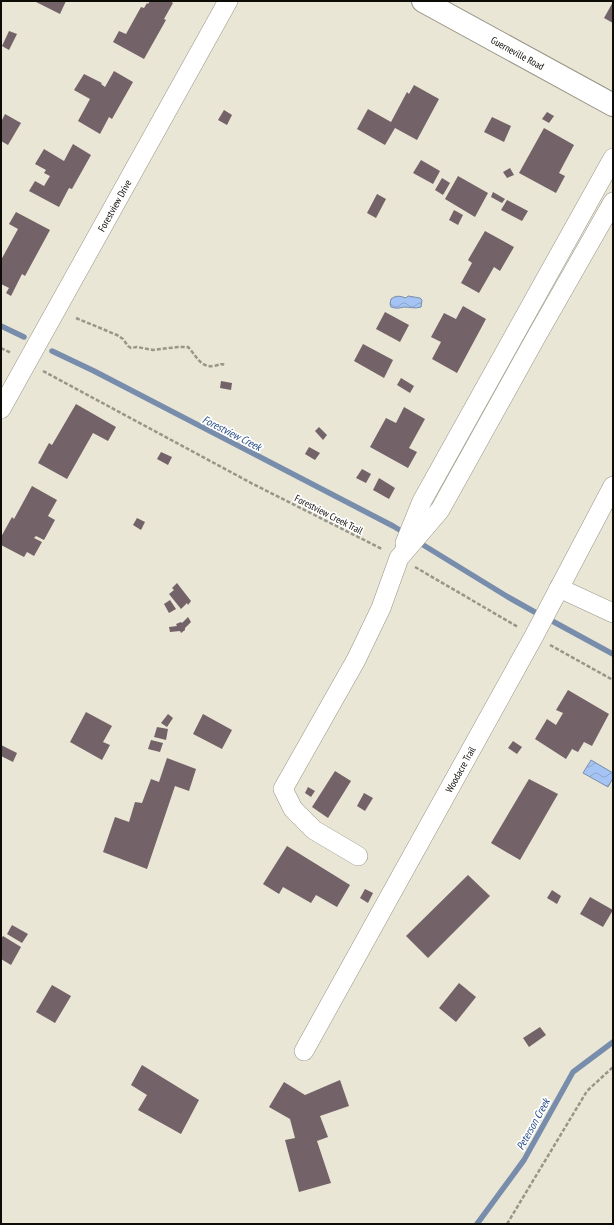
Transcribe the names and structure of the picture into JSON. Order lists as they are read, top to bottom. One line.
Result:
{"streets":{"main road":["Guerneville Road"],"street":["Forestview Drive","Woodacre Trail"],"path":["Forestview Creek Trail"]},"crossings":[["Forestview Creek Trail","Woodacre Trail"]],"water":["Forestview Creek","Peterson Creek"]}
